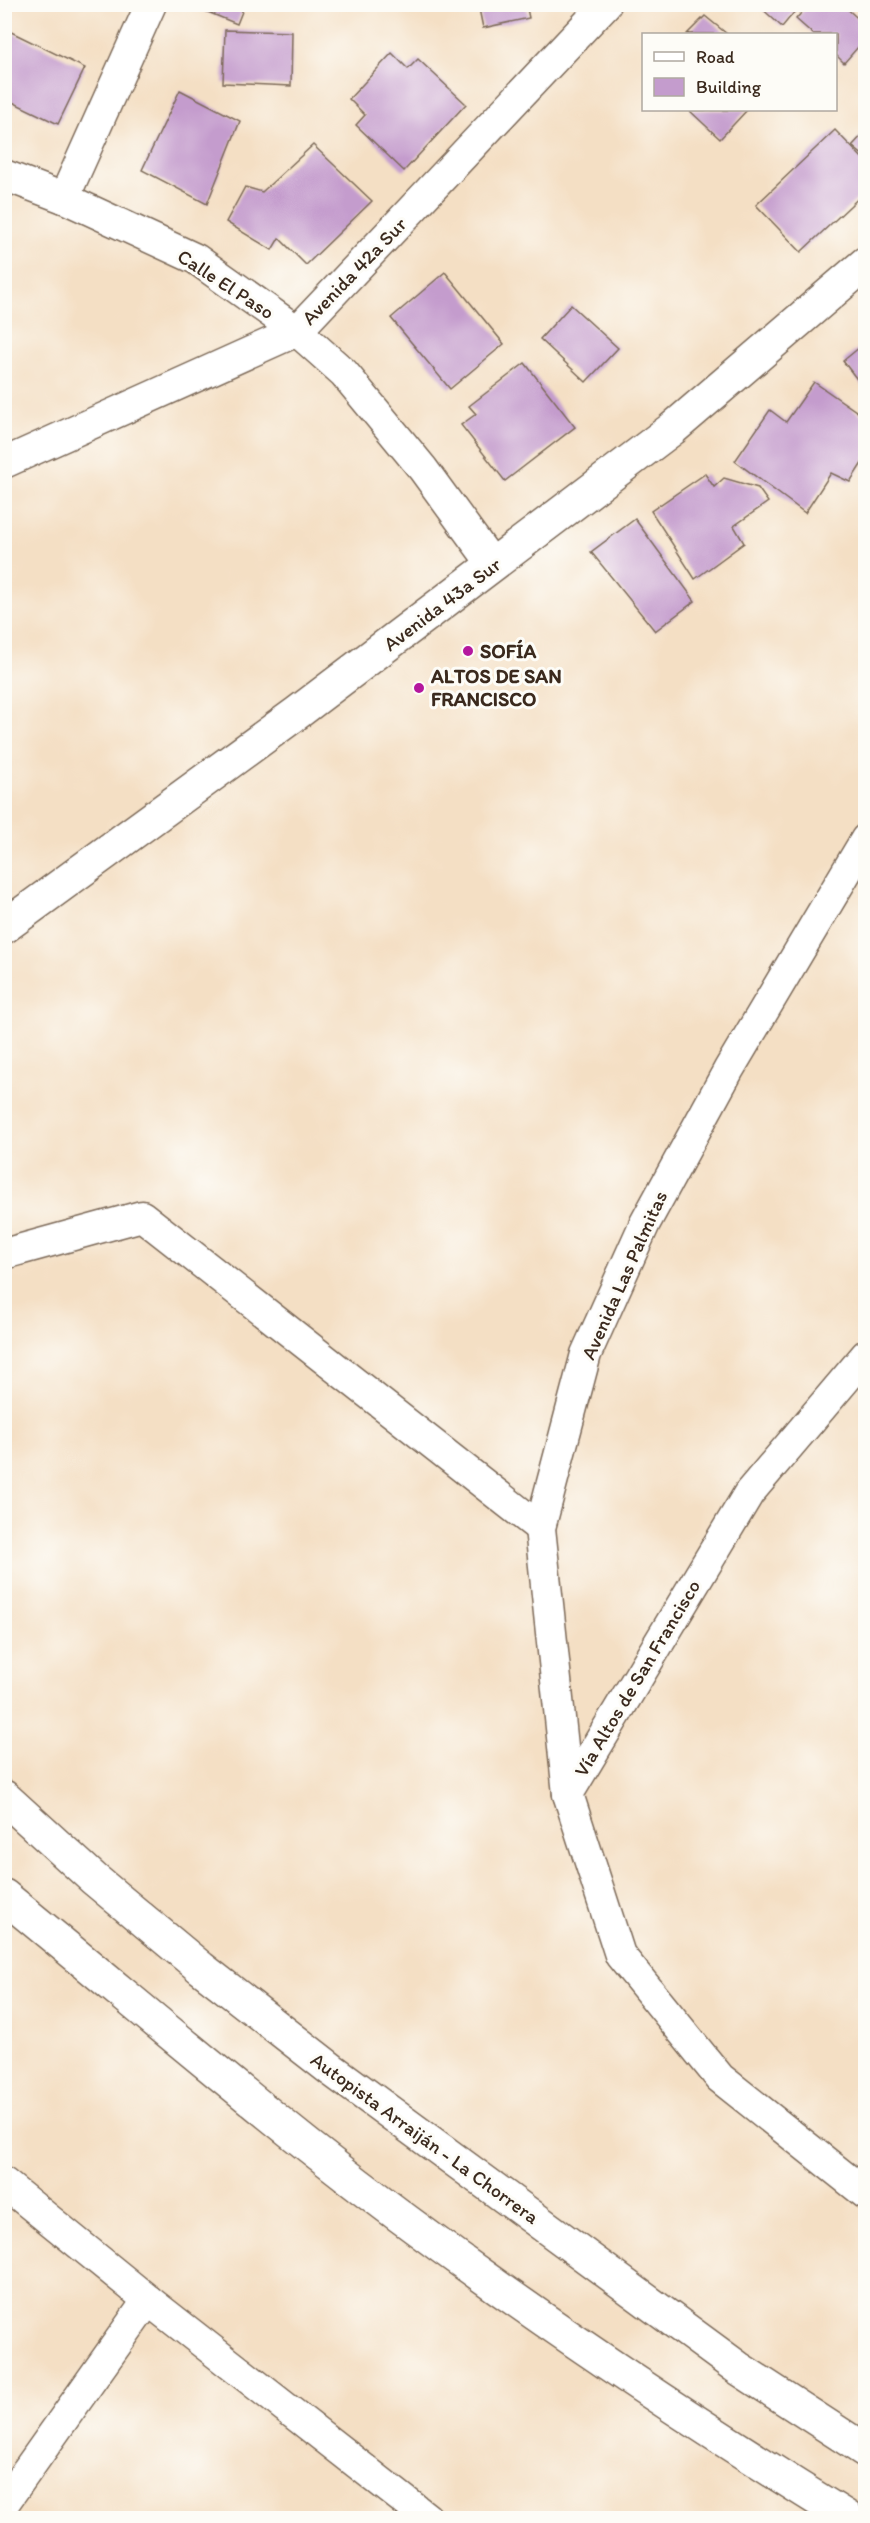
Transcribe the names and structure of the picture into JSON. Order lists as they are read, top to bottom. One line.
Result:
{"streets":{"main road":["Avenida 43a Sur","Autopista Arraiján - La Chorrera"],"street":["Avenida 42a Sur","Calle El Paso","Avenida Las Palmitas","Vía Altos de San Francisco"]},"crossings":[["Avenida 42a Sur","Calle El Paso"],["Calle El Paso","Avenida 43a Sur"],["Avenida Las Palmitas","Vía Altos de San Francisco"]],"places":["SOFÍA","ALTOS DE SAN FRANCISCO"],"legend":["Road","Building"]}
